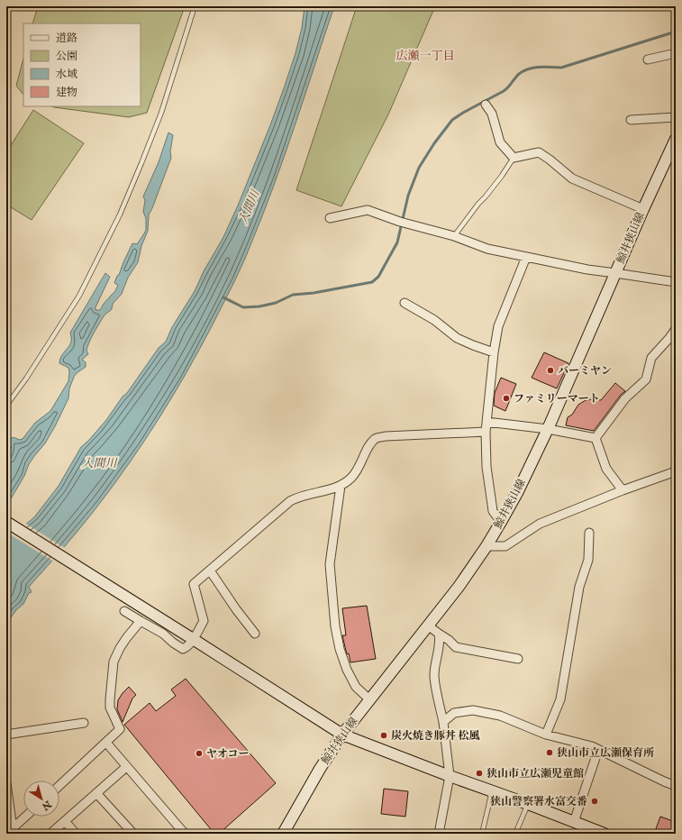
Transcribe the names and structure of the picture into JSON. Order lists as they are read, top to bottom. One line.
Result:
{"streets":{"main road":["鯨井狭山線"]},"districts":["広瀬一丁目"],"water":["入間川"],"places":["バーミヤン","ファミリーマート","炭火焼き豚丼 松風","狭山市立広瀬保育所","ヤオコー","狭山市立広瀬児童館","狭山警察署水富交番"],"legend":["道路","公園","水域","建物"],"north":"bottom right"}
